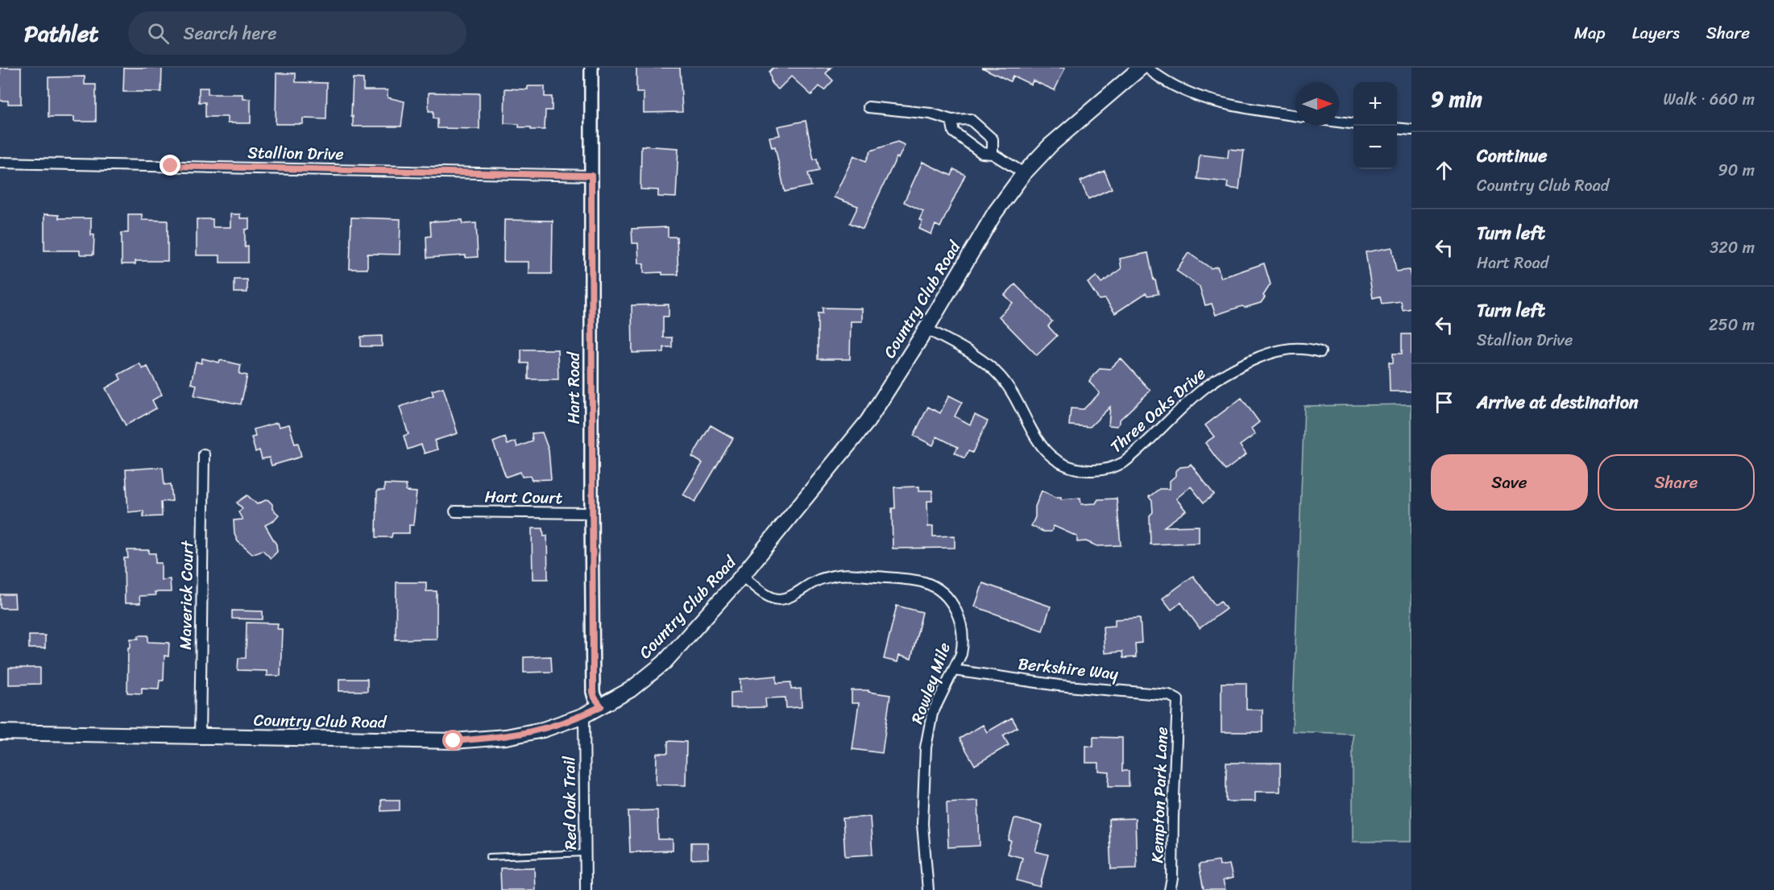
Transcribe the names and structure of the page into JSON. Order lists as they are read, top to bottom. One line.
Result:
{"streets":{"main road":["Country Club Road"],"street":["Stallion Drive","Hart Road","Three Oaks Drive","Hart Court","Maverick Court","Berkshire Way","Rowley Mile","Kempton Park Lane","Red Oak Trail"]},"crossings":[["Stallion Drive","Hart Road"],["Country Club Road","Hart Road"],["Country Club Road","Three Oaks Drive"],["Country Club Road","Maverick Court"],["Country Club Road","Rowley Mile"],["Country Club Road","Red Oak Trail"],["Hart Road","Hart Court"],["Berkshire Way","Rowley Mile"],["Berkshire Way","Kempton Park Lane"]],"north":"right","page":{"header":"Pathlet","search":"Search here","nav":["Map","Layers","Share"],"heading":["9 min","Walk · 660 m"],"map_buttons":["+","−"],"list":[["Continue","Country Club Road","90 m"],["Turn left","Hart Road","320 m"],["Turn left","Stallion Drive","250 m"],"Arrive at destination"],"buttons":["Save","Share"]}}
